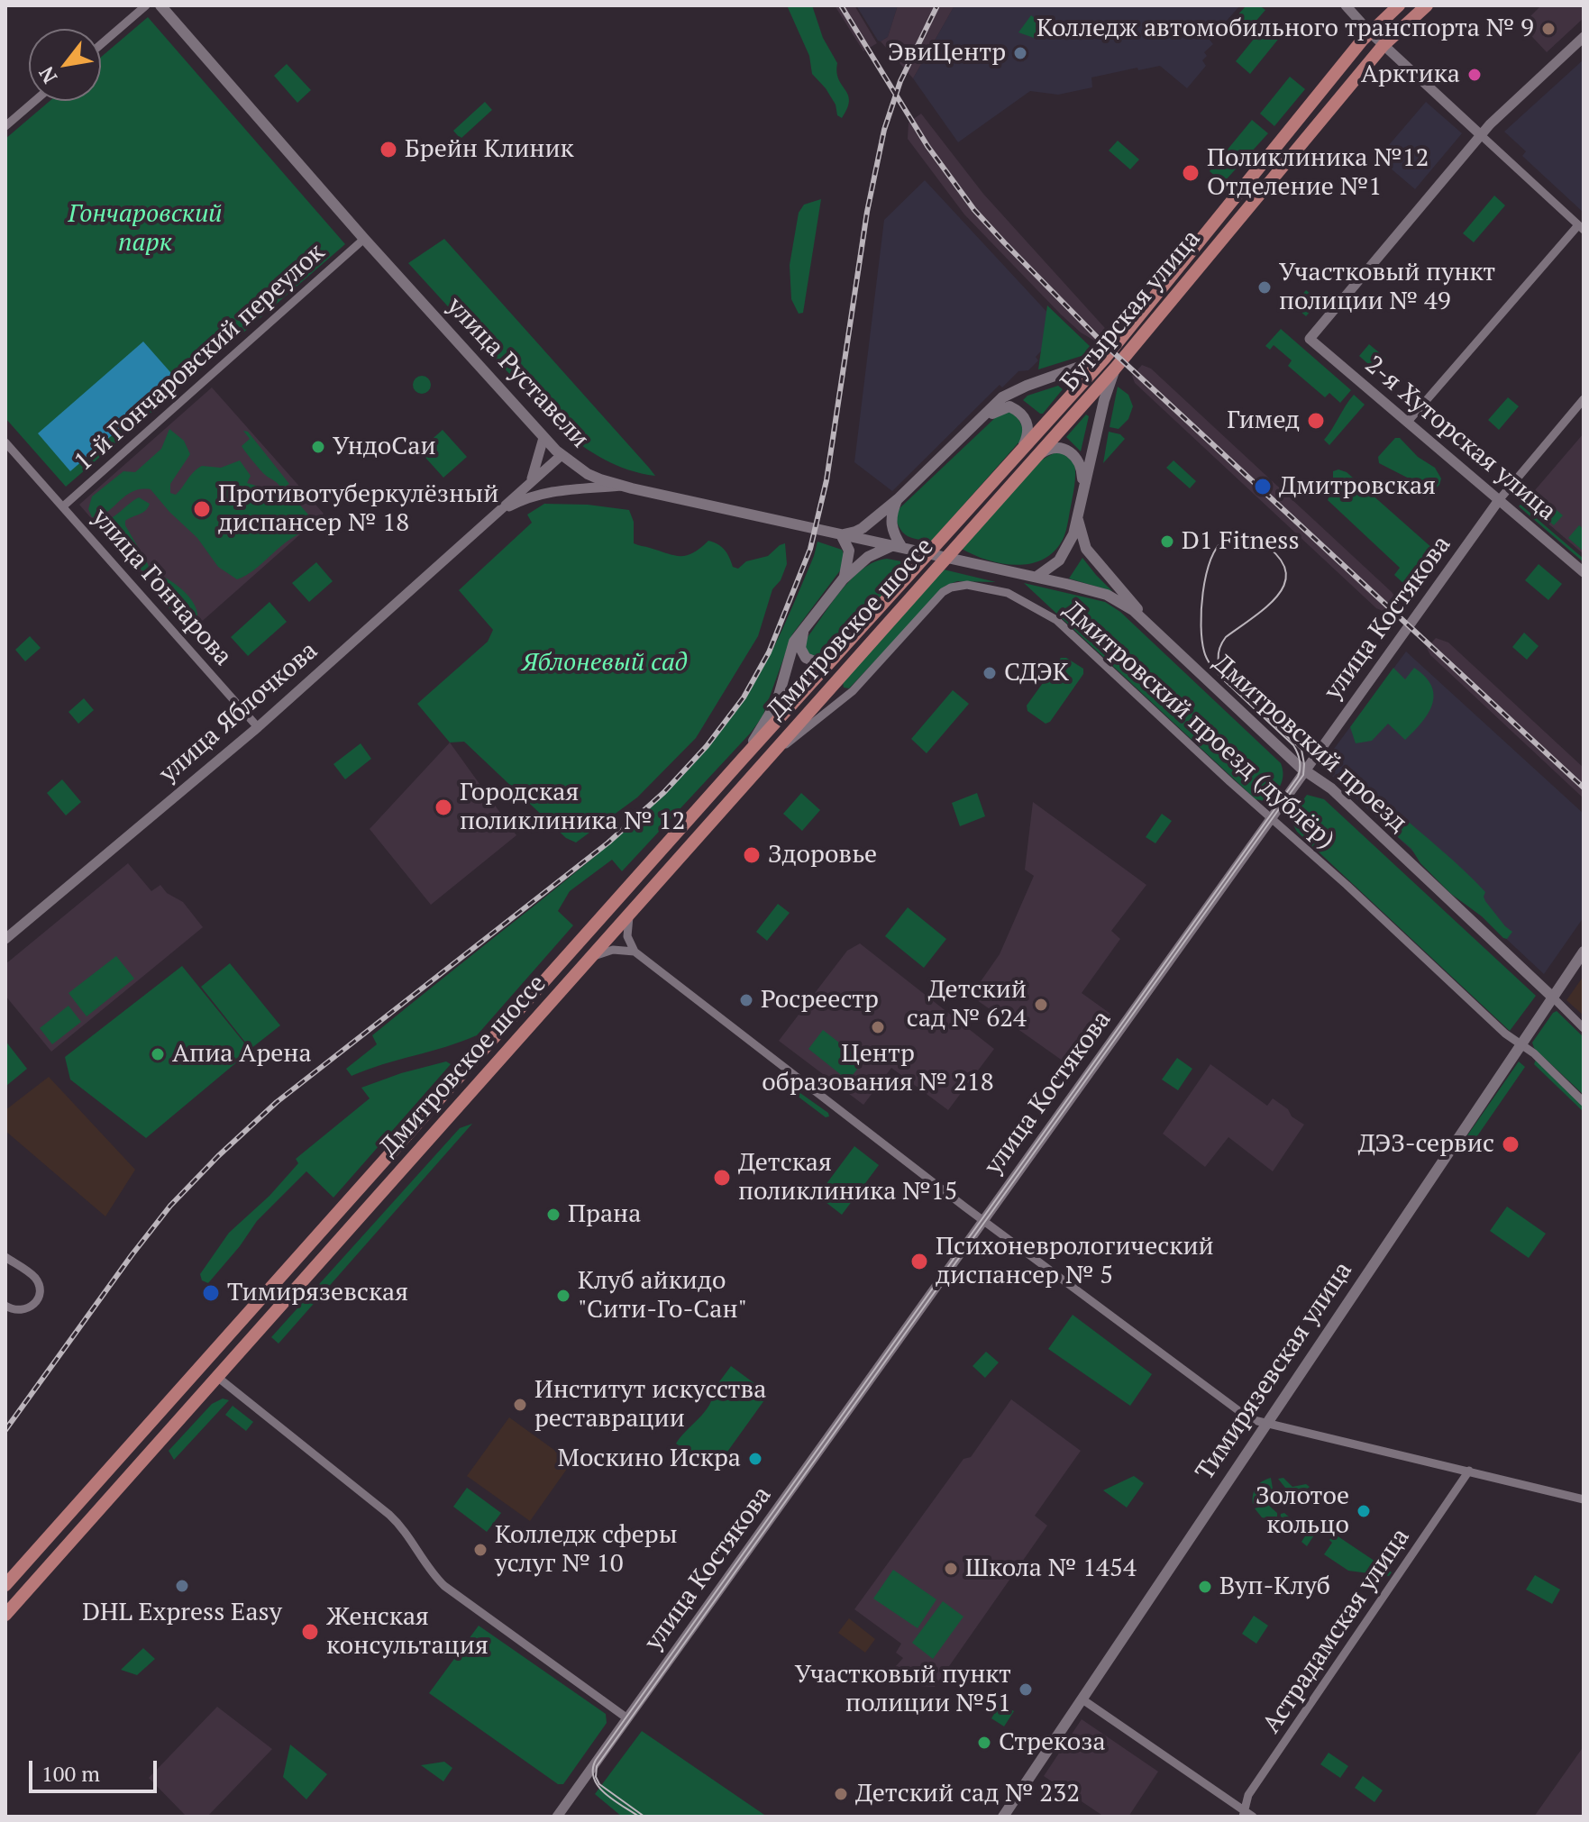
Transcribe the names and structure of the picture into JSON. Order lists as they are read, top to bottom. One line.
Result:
{"streets":{"main road":["Бутырская улица","улица Руставели","Дмитровское шоссе","Дмитровский проезд","Тимирязевская улица"],"street":["1-й Гончаровский переулок","2-я Хуторская улица","улица Гончарова","улица Костякова","улица Яблочкова","Дмитровский проезд (дублёр)","Астрадамская улица"]},"crossings":[["Бутырская улица","Дмитровское шоссе"],["1-й Гончаровский переулок","улица Руставели"],["1-й Гончаровский переулок","улица Гончарова"],["улица Руставели","Дмитровский проезд"],["2-я Хуторская улица","улица Костякова"],["улица Гончарова","улица Яблочкова"],["улица Костякова","Дмитровский проезд (дублёр)"],["улица Костякова","Дмитровский проезд"],["Дмитровское шоссе","Дмитровский проезд (дублёр)"],["Дмитровский проезд (дублёр)","Тимирязевская улица"],["Дмитровский проезд","Тимирязевская улица"]],"parks":["Гончаровский парк","Яблоневый сад"],"places":["Колледж автомобильного транспорта № 9","ЭвиЦентр","Арктика","Брейн Клиник","Поликлиника №12 Отделение №1","Участковый пункт полиции № 49","Гимед","УндоСаи","Дмитровская","Противотуберкулёзный диспансер № 18","D1 Fitness","СДЭК","Городская поликлиника № 12","Здоровье","Росреестр","Детский сад № 624","Центр образования № 218","Апиа Арена","ДЭЗ-сервис","Детская поликлиника №15","Прана","Психоневрологический диспансер № 5","Тимирязевская","Клуб айкидо \"Сити-Го-Сан\"","Институт искусства реставрации","Москино Искра","Золотое кольцо","Колледж сферы услуг № 10","Школа № 1454","DHL Express Easy","Вуп-Клуб","Женская консультация","Участковый пункт полиции №51","Стрекоза","Детский сад № 232"],"scale_bar":"100 m","north":"bottom left"}
